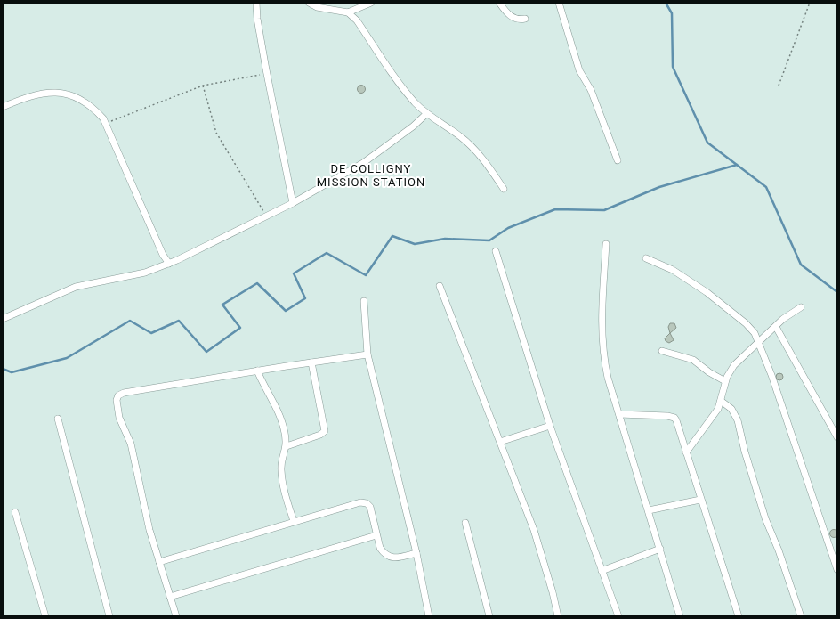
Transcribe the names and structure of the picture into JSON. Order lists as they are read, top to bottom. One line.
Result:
{"districts":["DE COLLIGNY MISSION STATION"]}
